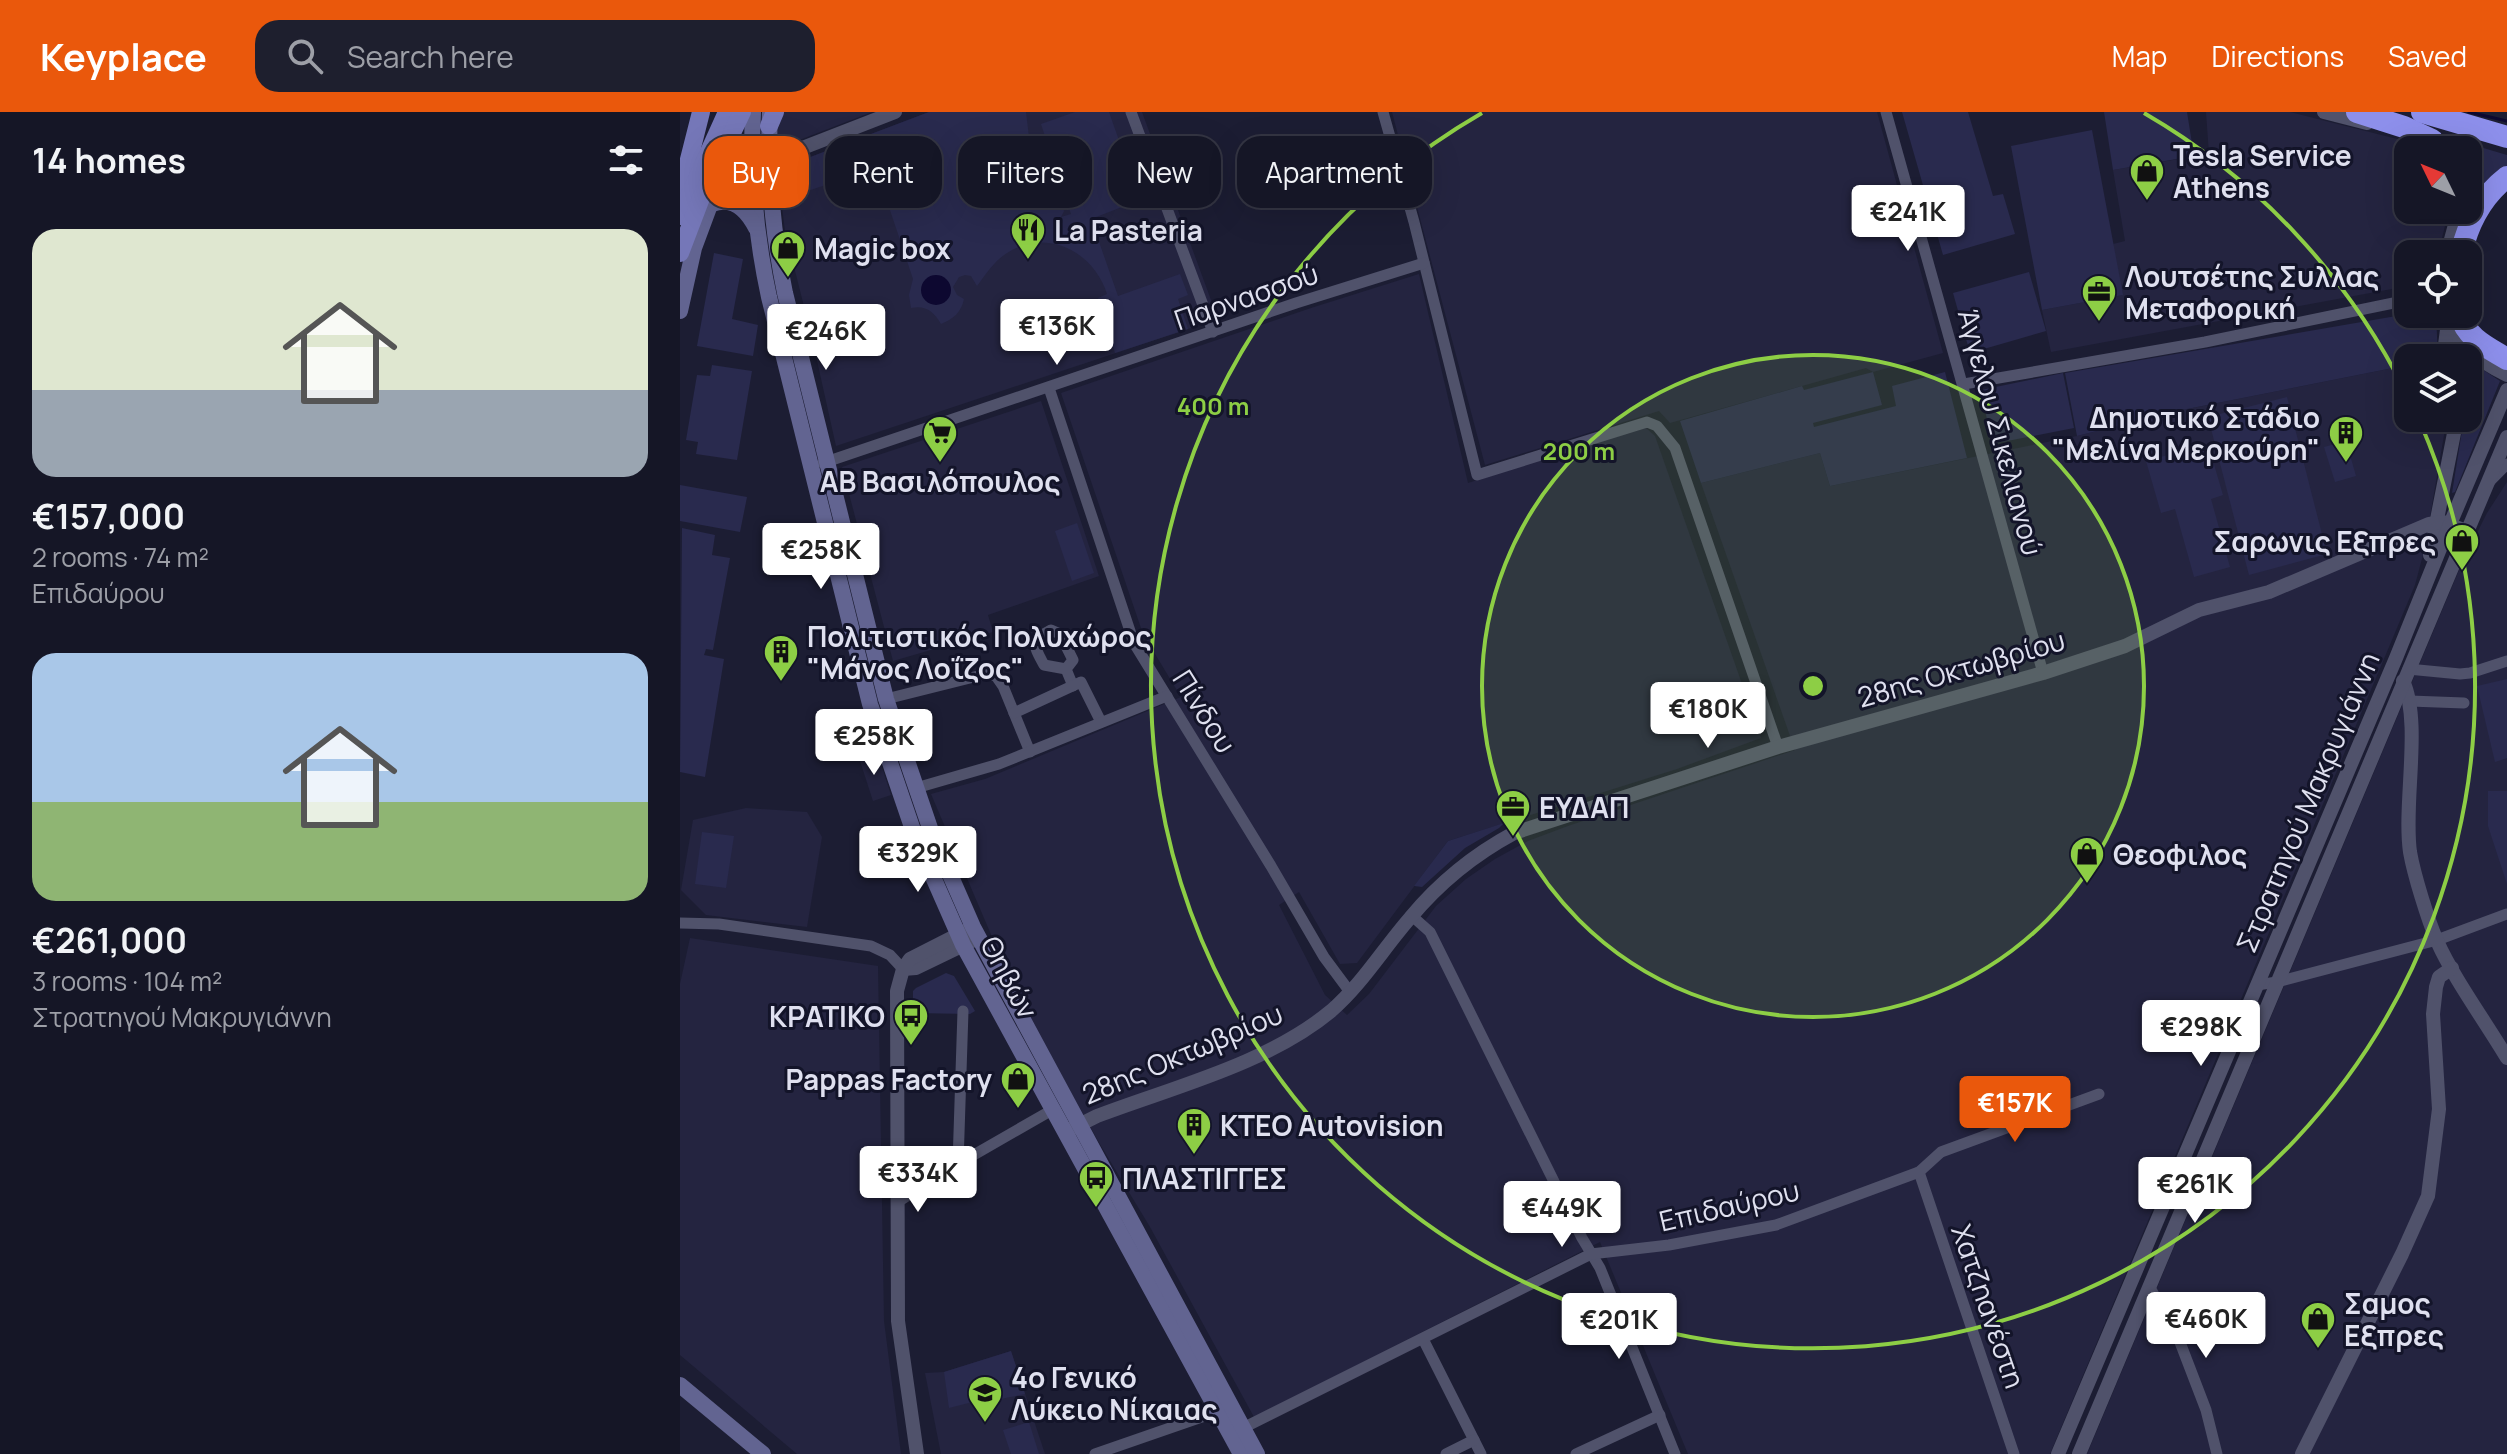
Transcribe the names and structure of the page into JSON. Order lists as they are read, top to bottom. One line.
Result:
{"streets":{"main road":["Θηβών"],"street":["Παρνασσού","Άγγελου Σικελιανού","28ης Οκτωβρίου","Πίνδου","Στρατηγού Μακρυγιάννη","Επιδαύρου","Χατζηανέστη"]},"crossings":[["Παρνασσού","Πίνδου"],["Παρνασσού","Θηβών"],["Άγγελου Σικελιανού","28ης Οκτωβρίου"],["28ης Οκτωβρίου","Πίνδου"],["28ης Οκτωβρίου","Στρατηγού Μακρυγιάννη"],["28ης Οκτωβρίου","Θηβών"],["Θηβών","Επιδαύρου"],["Επιδαύρου","Χατζηανέστη"]],"places":{"shop":["Tesla Service Athens","Magic box","Σαρωνις Εξπρες","Θεοφιλος","Pappas Factory","Σαμος Εξπρες"],"restaurant":["La Pasteria"],"office":["Λουτσέτης Συλλας Μεταφορική","ΕΥΔΑΠ"],"supermarket":["ΑΒ Βασιλόπουλος"],"building":["Δημοτικό Στάδιο \"Μελίνα Μερκούρη\"","Πολιτιστικός Πολυχώρος \"Μάνος Λοΐζος\"","ΚΤΕΟ Autovision"],"bus stop":["ΚΡΑΤΙΚΟ","ΠΛΑΣΤΙΓΓΕΣ"],"school or university":["4ο Γενικό Λύκειο Νίκαιας"]},"north":"top left","page":{"header":"Keyplace","search":"Search here","nav":["Map","Directions","Saved"],"heading":"14 homes","chip":["Buy","Rent","Filters","New","Apartment"],"price":["€241K","€136K","€246K","€258K","€180K","€258K","€329K","€298K","€157K","€334K","€261K","€449K","€460K","€201K"],"list":[{"name":"€157,000","note":"2 rooms · 74 m² · Επιδαύρου"},{"name":"€261,000","note":"3 rooms · 104 m² · Στρατηγού Μακρυγιάννη"}]},"rings":["400 m","200 m"]}
